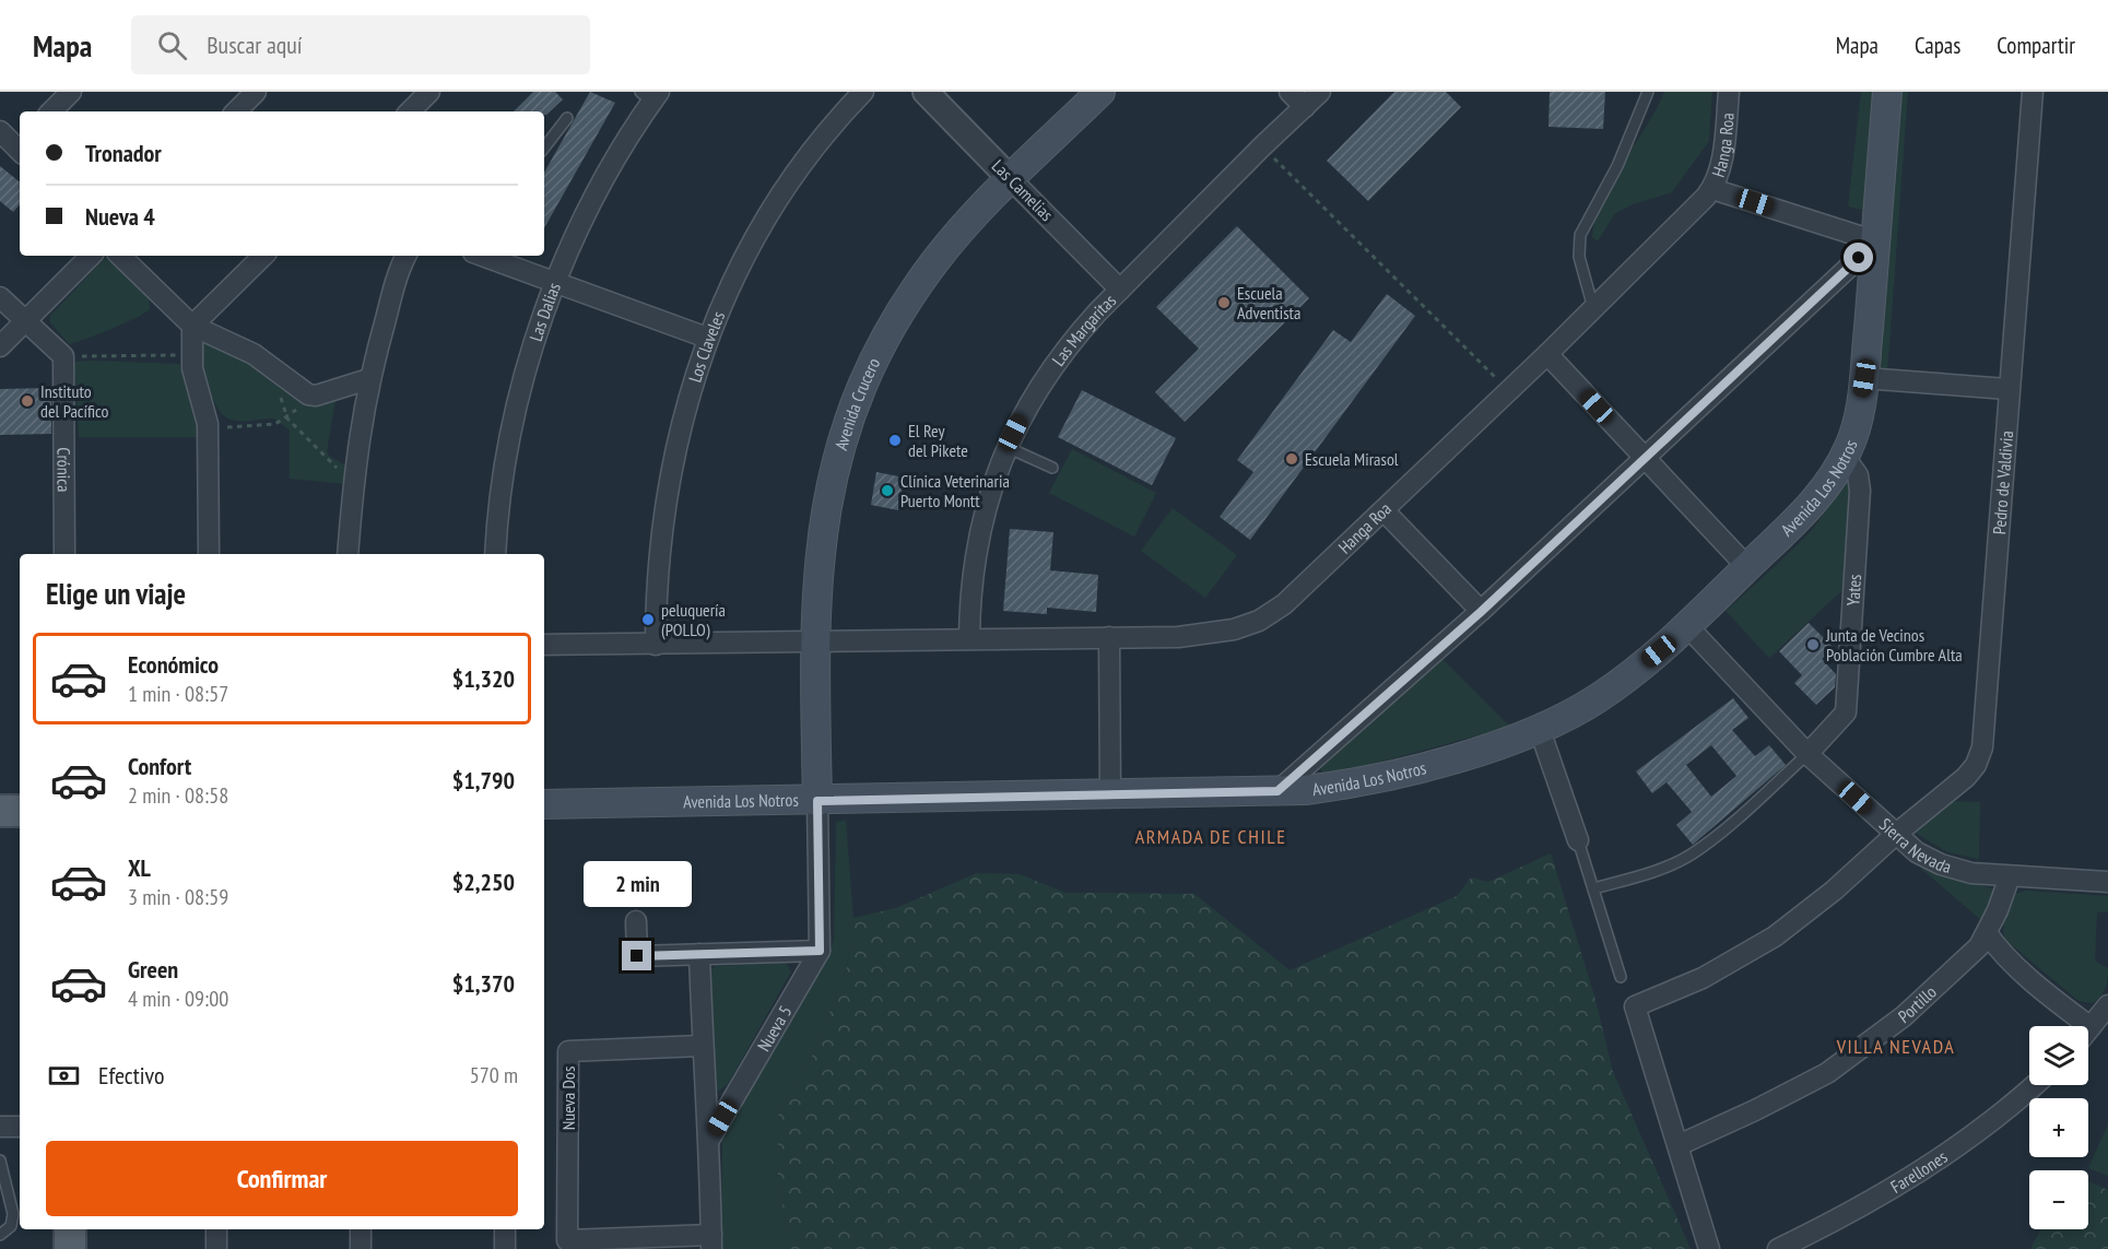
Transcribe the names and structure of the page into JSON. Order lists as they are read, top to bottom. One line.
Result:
{"streets":{"main road":["Avenida Crucero","Avenida Los Notros"],"street":["Hanga Roa","Las Camelias","Las Dalias","Las Margaritas","Los Claveles","Crónica","Pedro de Valdivia","Yates","Sierra Nevada","Portillo","Nueva 5","Nueva Dos","Farellones"]},"crossings":[["Hanga Roa","Las Margaritas"],["Hanga Roa","Los Claveles"],["Hanga Roa","Avenida Crucero"],["Las Camelias","Las Margaritas"],["Las Camelias","Avenida Crucero"],["Avenida Crucero","Avenida Los Notros"],["Pedro de Valdivia","Sierra Nevada"],["Pedro de Valdivia","Portillo"],["Avenida Los Notros","Yates"],["Avenida Los Notros","Sierra Nevada"],["Yates","Sierra Nevada"],["Sierra Nevada","Portillo"]],"districts":["ARMADA DE CHILE","VILLA NEVADA"],"places":["Escuela Adventista","Instituto del Pacífico","El Rey del Pikete","Escuela Mirasol","Clínica Veterinaria Puerto Montt","peluquería (POLLO)","Junta de Vecinos Población Cumbre Alta"],"page":{"header":"Mapa","search":"Buscar aquí","nav":["Mapa","Capas","Compartir"],"banner":["Tronador","Nueva 4"],"heading":"Elige un viaje","list":[{"name":"Económico","note":"1 min · 08:57","value":"$1,320"},{"name":"Confort","note":"2 min · 08:58","value":"$1,790"},{"name":"XL","note":"3 min · 08:59","value":"$2,250"},{"name":"Green","note":"4 min · 09:00","value":"$1,370"}],"bubble":"2 min","map_buttons":["+","−"],"pay":["Efectivo","570 m"],"buttons":"Confirmar"}}
